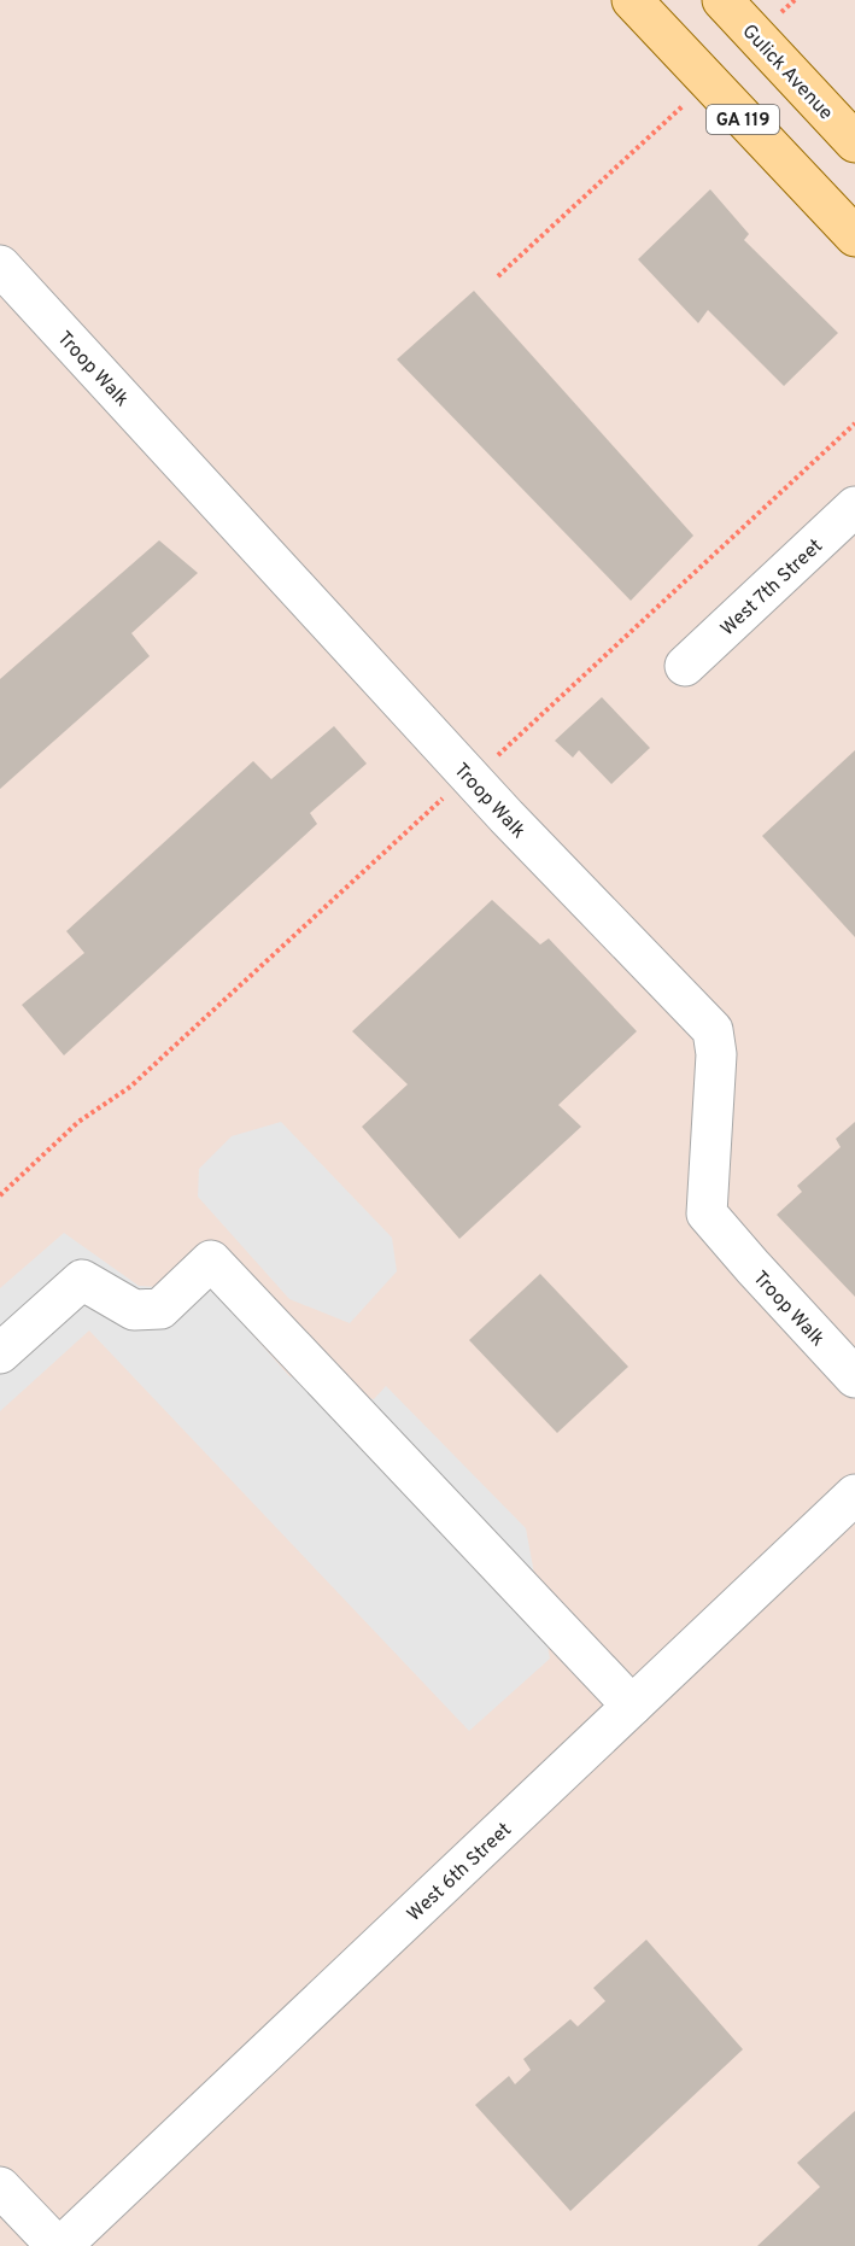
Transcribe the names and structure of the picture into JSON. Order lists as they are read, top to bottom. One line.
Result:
{"streets":{"main road":["Gulick Avenue","GA 119"],"street":["Troop Walk","West 7th Street","West 6th Street"]}}
